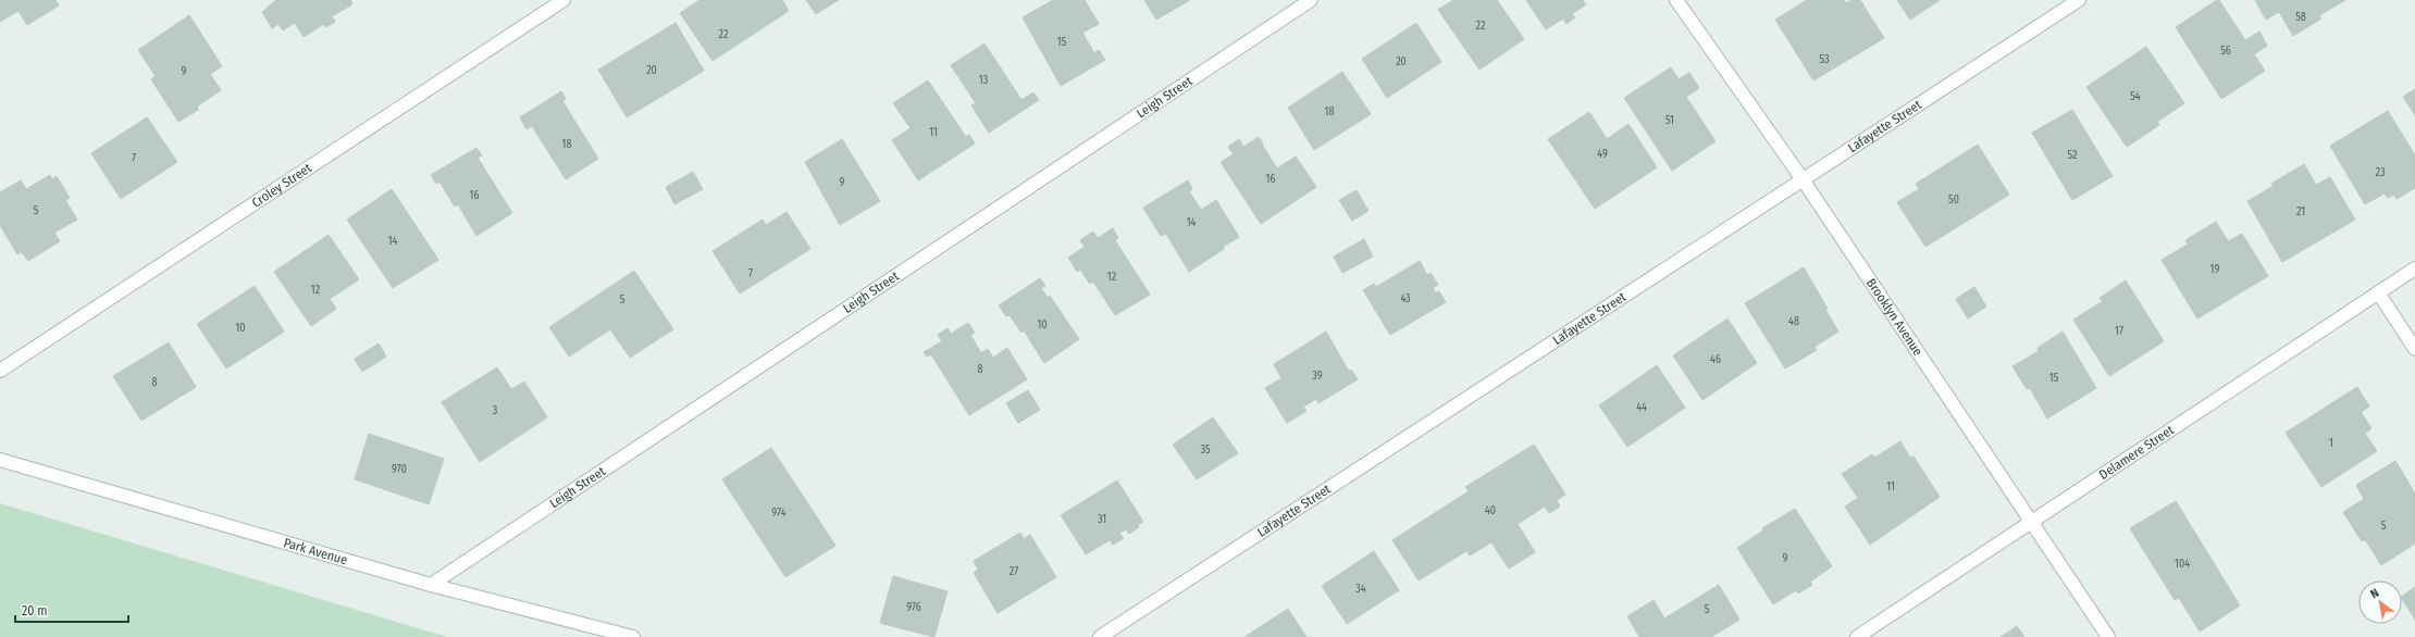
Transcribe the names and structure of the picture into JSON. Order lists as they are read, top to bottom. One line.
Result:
{"streets":{"street":["Leigh Street","Lafayette Street","Croley Street","Brooklyn Avenue","Delamere Street","Park Avenue"]},"crossings":[["Leigh Street","Park Avenue"],["Lafayette Street","Brooklyn Avenue"],["Brooklyn Avenue","Delamere Street"]],"house_numbers":["58","22","22","15","56","53","20","20","9","13","54","18","51","11","18","49","52","7","23","16","9","16","50","5","21","14","14","19","7","12","12","43","5","48","10","10","17","46","8","39","15","8","44","3","1","35","970","11","40","974","31","5","9","104","27","34","976","5"],"scale_bar":"20 m","north":"top left"}
